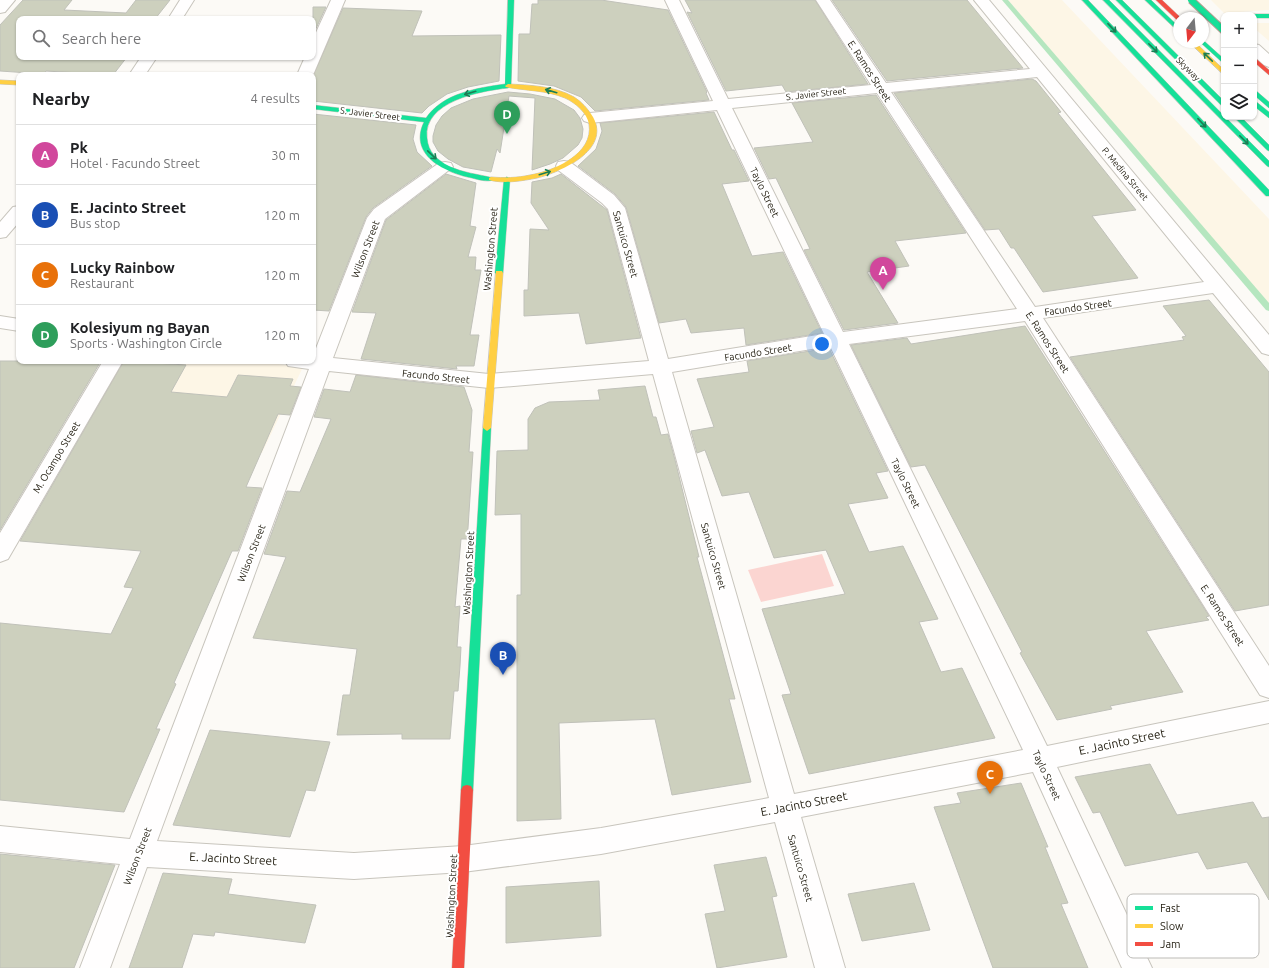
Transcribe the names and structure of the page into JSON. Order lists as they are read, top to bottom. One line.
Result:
{"streets":{"main road":["Skyway","S. Javier Street","Washington Street"],"street":["E. Ramos Street","P. Medina Street","Taylo Street","Santuico Street","Wilson Street","Facundo Street","M. Ocampo Street","E. Jacinto Street"]},"crossings":[["E. Ramos Street","S. Javier Street"],["E. Ramos Street","Facundo Street"],["S. Javier Street","P. Medina Street"],["S. Javier Street","Taylo Street"],["S. Javier Street","Santuico Street"],["S. Javier Street","Wilson Street"],["S. Javier Street","Washington Street"],["P. Medina Street","Facundo Street"],["Taylo Street","Facundo Street"],["Taylo Street","E. Jacinto Street"],["Santuico Street","Wilson Street"],["Santuico Street","Washington Street"],["Santuico Street","Facundo Street"],["Santuico Street","E. Jacinto Street"],["Wilson Street","Washington Street"],["Wilson Street","Facundo Street"],["Wilson Street","E. Jacinto Street"],["Washington Street","Facundo Street"],["Washington Street","E. Jacinto Street"]],"legend":["Fast","Slow","Jam"],"north":"bottom","page":{"map_buttons":["+","−"],"search":"Search here","heading":["Nearby","4 results"],"pins":["D","A","B","C"],"list":[{"mark":"A","name":"Pk","note":"Hotel · Facundo Street","value":"30 m"},{"mark":"B","name":"E. Jacinto Street","note":"Bus stop","value":"120 m"},{"mark":"C","name":"Lucky Rainbow","note":"Restaurant","value":"120 m"},{"mark":"D","name":"Kolesiyum ng Bayan","note":"Sports · Washington Circle","value":"120 m"}]}}
